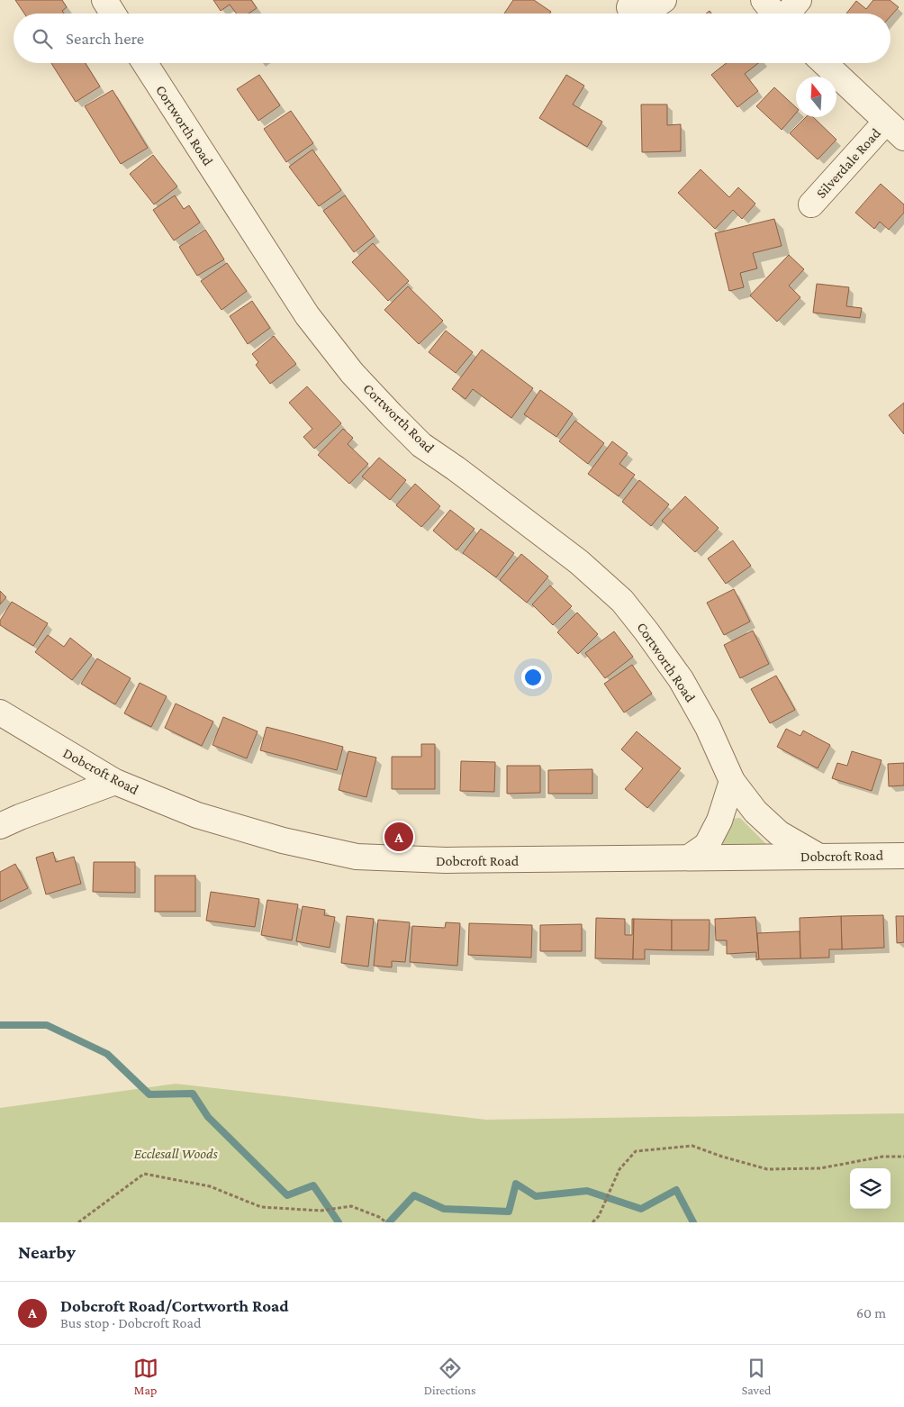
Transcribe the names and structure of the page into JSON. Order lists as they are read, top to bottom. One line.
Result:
{"streets":{"street":["Cortworth Road","Silverdale Road","Dobcroft Road"]},"crossings":[["Cortworth Road","Dobcroft Road"]],"parks":["Ecclesall Woods"],"north":"top","page":{"search":"Search here","pins":"A","heading":"Nearby","list":[{"mark":"A","name":"Dobcroft Road/Cortworth Road","note":"Bus stop · Dobcroft Road","value":"60 m"}],"nav":["Map","Directions","Saved"]}}
